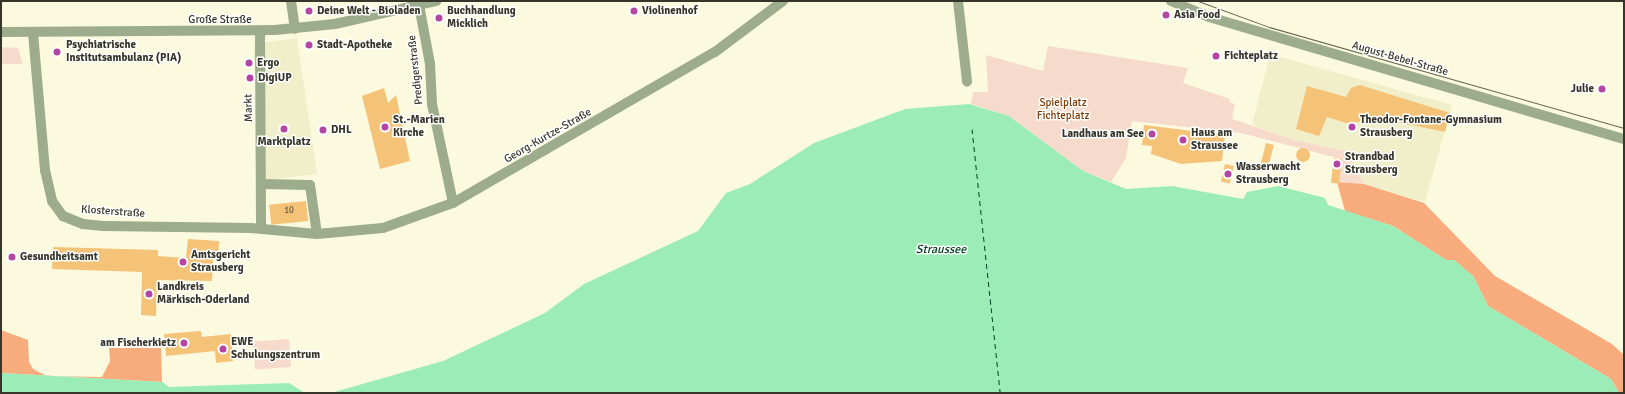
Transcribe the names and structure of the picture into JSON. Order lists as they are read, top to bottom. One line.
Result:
{"streets":{"street":["Große Straße","August-Bebel-Straße","Predigerstraße","Markt","Georg-Kurtze-Straße","Klosterstraße"]},"crossings":[["Große Straße","Predigerstraße"],["Große Straße","Markt"],["Große Straße","Klosterstraße"],["Predigerstraße","Georg-Kurtze-Straße"],["Markt","Klosterstraße"],["Georg-Kurtze-Straße","Klosterstraße"]],"water":["Straussee"],"parks":["Spielplatz Fichteplatz"],"places":["Deine Welt - Bioladen","Violinenhof","Asia Food","Buchhandlung Micklich","Stadt-Apotheke","Psychiatrische Institutsambulanz (PIA)","Fichteplatz","Ergo","DigiUP","Julie","St.-Marien Kirche","Theodor-Fontane-Gymnasium Strausberg","Marktplatz","DHL","Landhaus am See","Haus am Straussee","Strandbad Strausberg","Wasserwacht Strausberg","Gesundheitsamt","Amtsgericht Strausberg","Landkreis Märkisch-Oderland","am Fischerkietz","EWE Schulungszentrum"],"house_numbers":["10"]}
